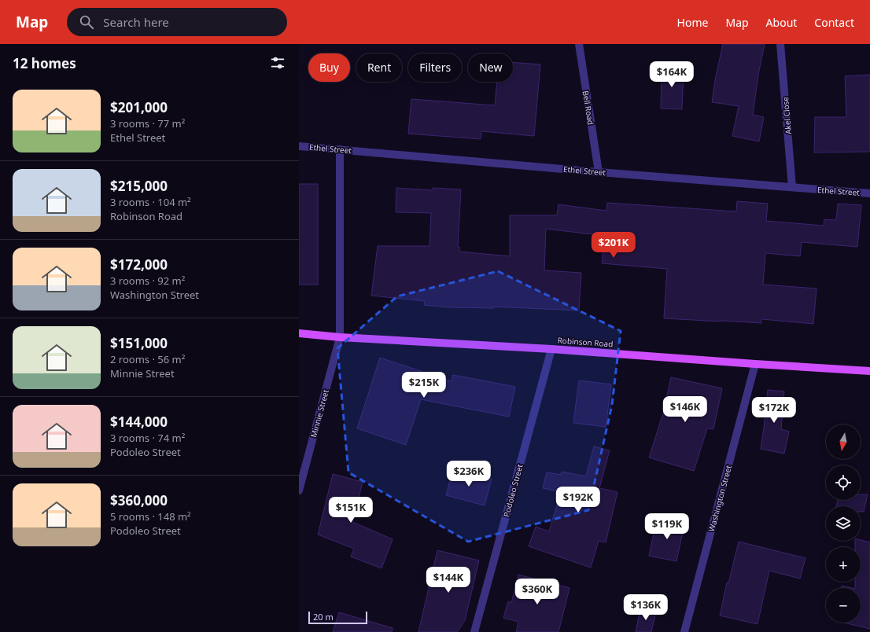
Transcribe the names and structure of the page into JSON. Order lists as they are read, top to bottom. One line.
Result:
{"streets":{"main road":["Robinson Road"],"street":["Bell Road","Akel Close","Ethel Street","Minnie Street","Podoleo Street","Washington Street"]},"crossings":[["Bell Road","Ethel Street"],["Akel Close","Ethel Street"],["Ethel Street","Minnie Street"],["Robinson Road","Minnie Street"],["Robinson Road","Podoleo Street"],["Robinson Road","Washington Street"]],"scale_bar":"20 m","north":"bottom","page":{"header":"Map","search":"Search here","nav":["Home","Map","About","Contact"],"heading":"12 homes","chip":["Buy","Rent","Filters","New"],"price":["$164K","$201K","$215K","$146K","$172K","$236K","$192K","$151K","$119K","$144K","$360K","$136K"],"list":[{"name":"$201,000","note":"3 rooms · 77 m² · Ethel Street"},{"name":"$215,000","note":"3 rooms · 104 m² · Robinson Road"},{"name":"$172,000","note":"3 rooms · 92 m² · Washington Street"},{"name":"$151,000","note":"2 rooms · 56 m² · Minnie Street"},{"name":"$144,000","note":"3 rooms · 74 m² · Podoleo Street"},{"name":"$360,000","note":"5 rooms · 148 m² · Podoleo Street"}],"map_buttons":["+","−"],"scale":"20 m"}}
